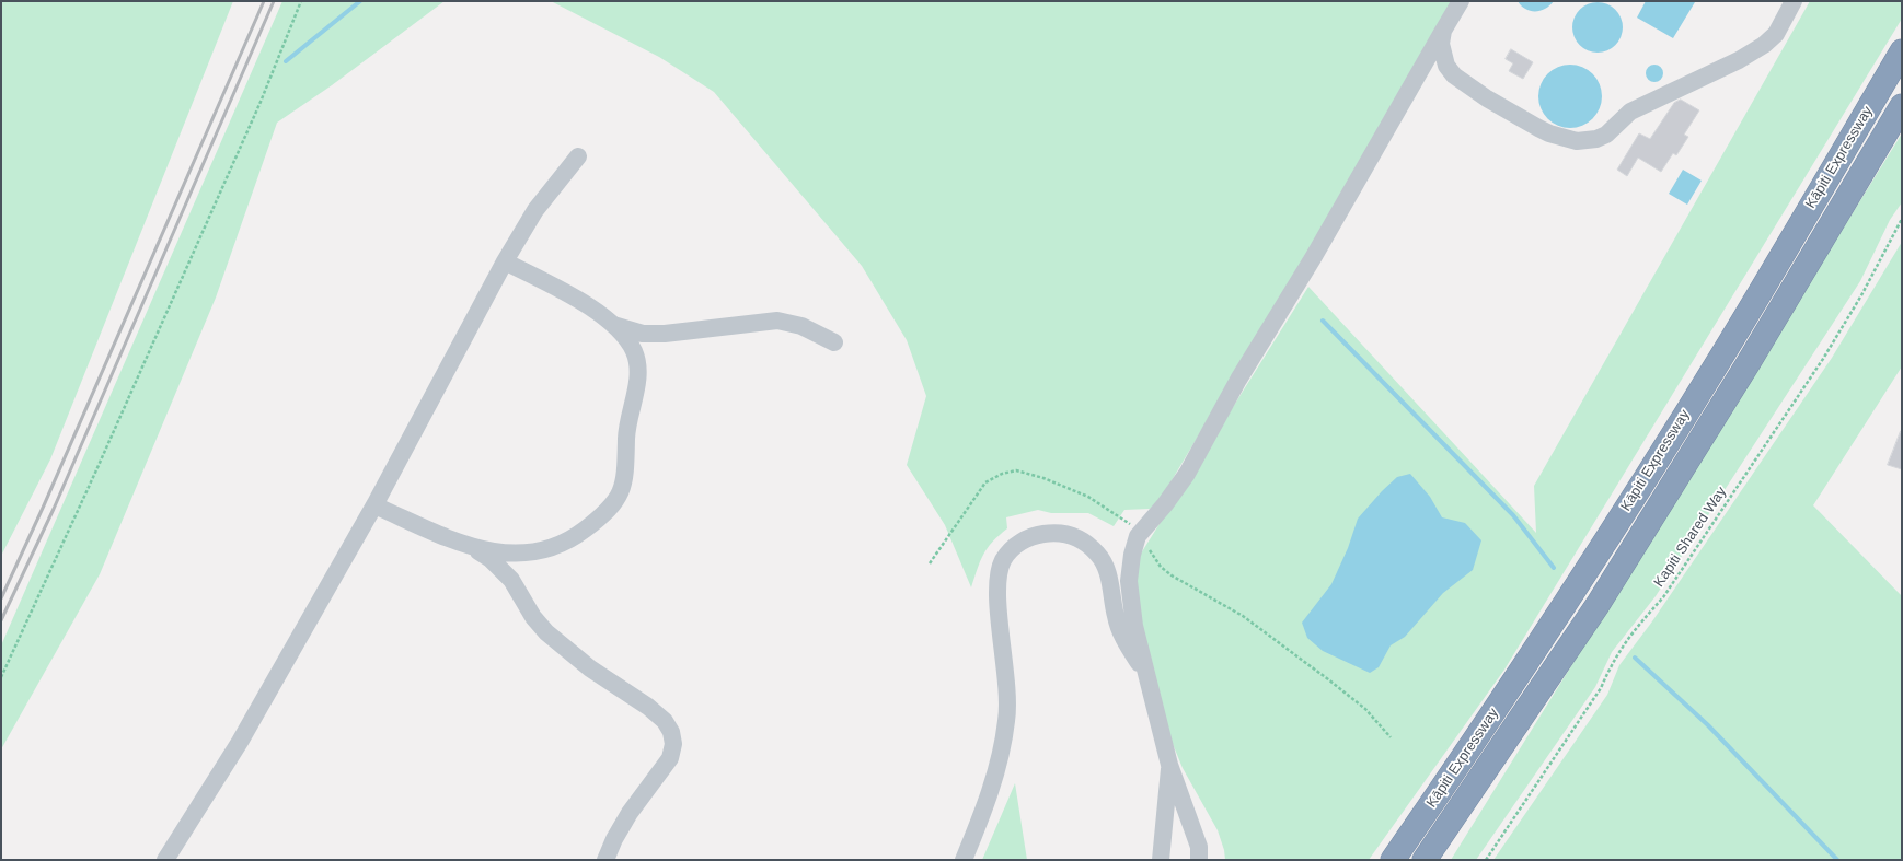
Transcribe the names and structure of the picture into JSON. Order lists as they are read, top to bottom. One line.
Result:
{"streets":{"highway":["Kāpiti Expressway"],"path":["Kapiti Shared Way"]}}
